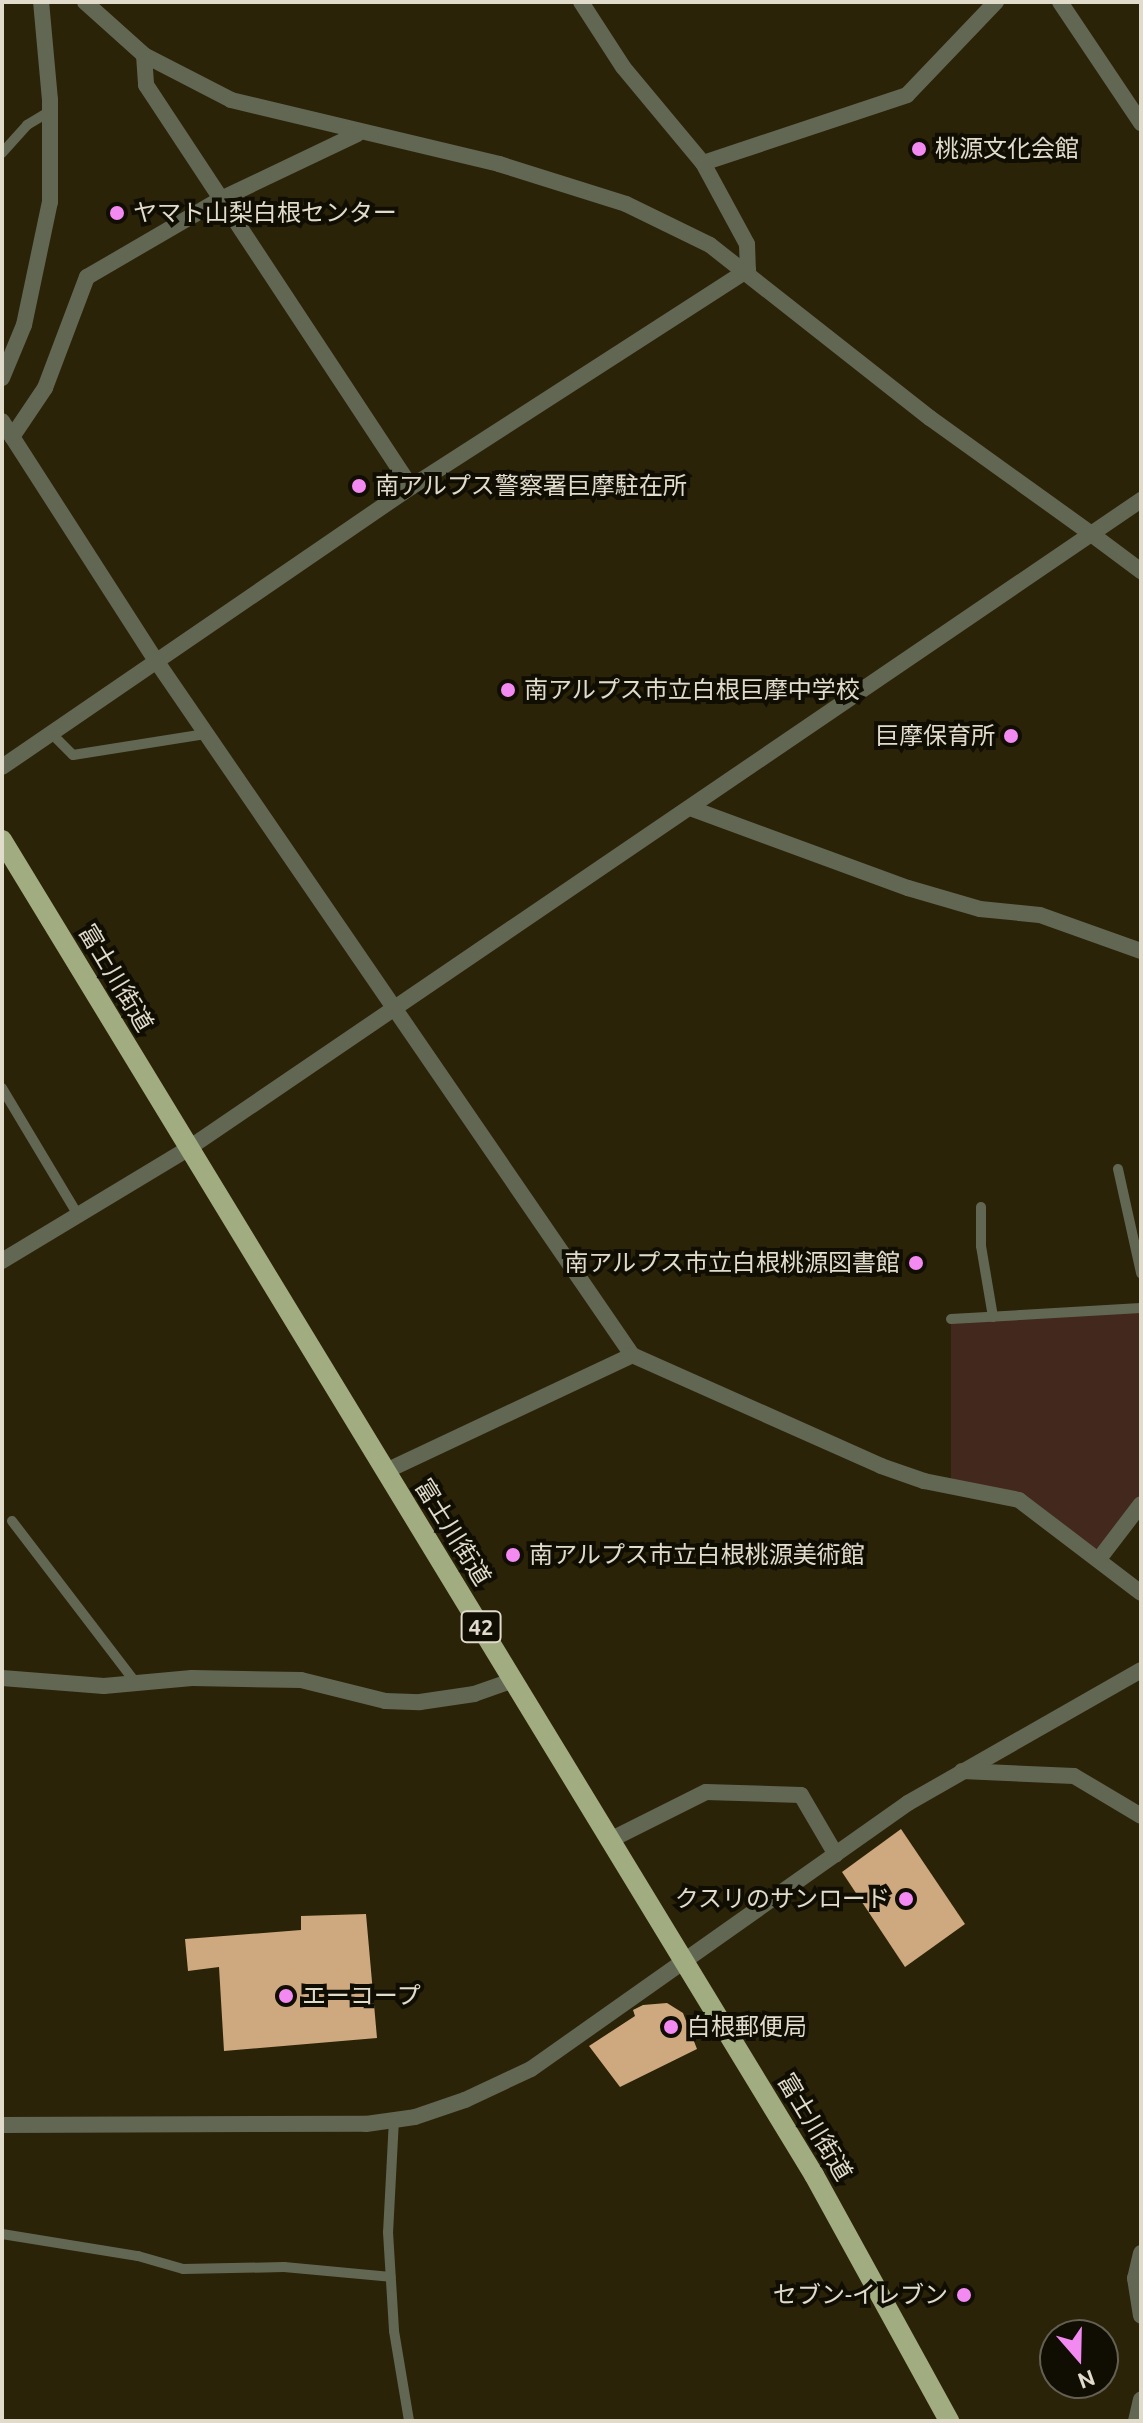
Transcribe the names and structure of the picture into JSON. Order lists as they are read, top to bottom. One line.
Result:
{"streets":{"main road":["富士川街道","42"]},"places":["桃源文化会館","ヤマト山梨白根センター","南アルプス警察署巨摩駐在所","南アルプス市立白根巨摩中学校","巨摩保育所","南アルプス市立白根桃源図書館","南アルプス市立白根桃源美術館","クスリのサンロード","エーコープ","白根郵便局","セブン-イレブン"],"north":"bottom"}
